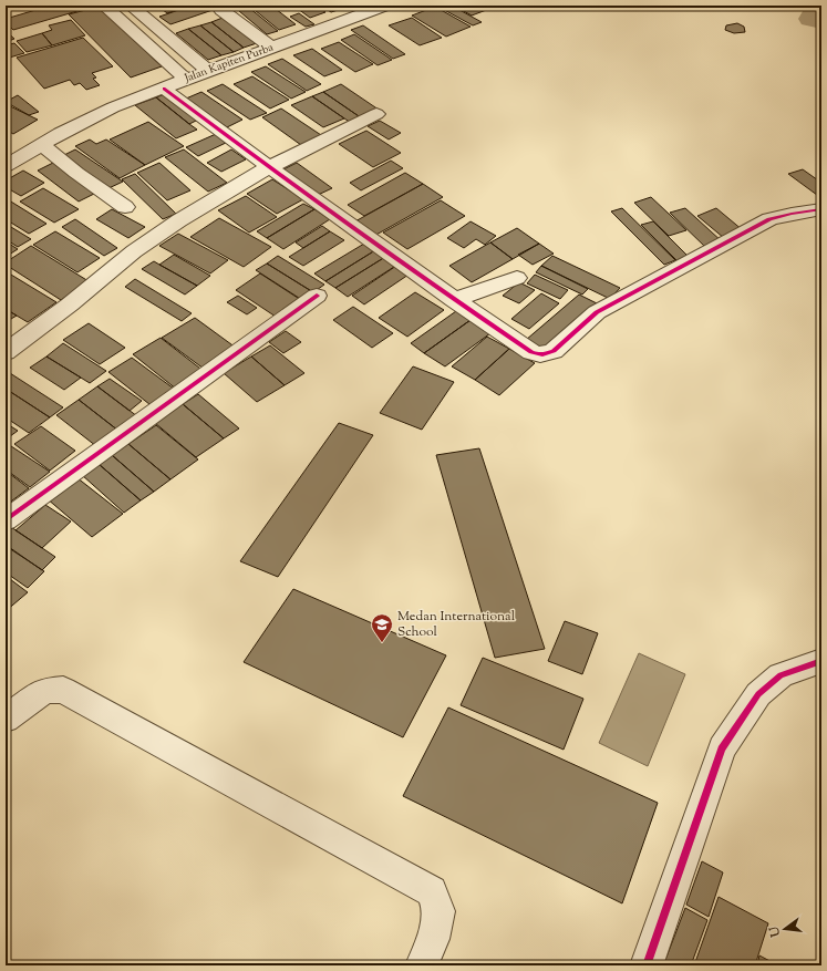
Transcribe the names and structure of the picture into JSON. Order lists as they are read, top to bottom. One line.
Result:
{"streets":{"street":["Jalan Kapiten Purba"]},"places":{"school or university":["Medan International School"]},"north":"left"}
